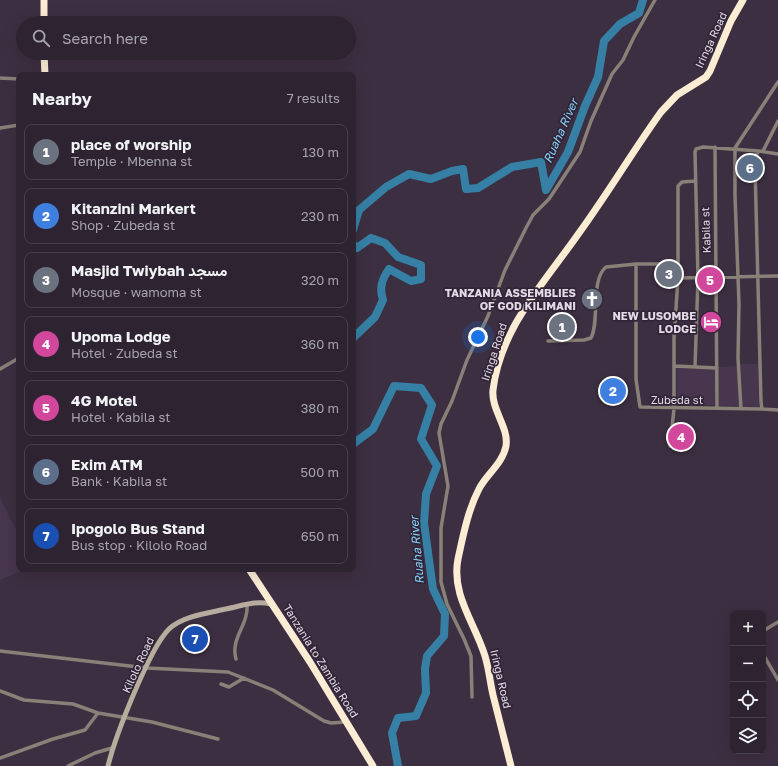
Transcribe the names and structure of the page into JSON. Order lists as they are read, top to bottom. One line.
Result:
{"streets":{"highway":["Iringa Road","Tanzania to Zambia Road"],"main road":["Kilolo Road"],"street":["Kabila st","Zubeda st"]},"crossings":[["Kabila st","Zubeda st"],["Tanzania to Zambia Road","Kilolo Road"]],"water":["Ruaha River"],"places":{"church":["TANZANIA ASSEMBLIES OF GOD KILIMANI"],"hotel":["NEW LUSOMBE LODGE"]},"page":{"search":"Search here","heading":["Nearby","7 results"],"list":[{"mark":"1","name":"place of worship","note":"Temple · Mbenna st","value":"130 m"},{"mark":"2","name":"Kitanzini Markert","note":"Shop · Zubeda st","value":"230 m"},{"mark":"3","name":"Masjid Twiybah مسجد","note":"Mosque · wamoma st","value":"320 m"},{"mark":"4","name":"Upoma Lodge","note":"Hotel · Zubeda st","value":"360 m"},{"mark":"5","name":"4G Motel","note":"Hotel · Kabila st","value":"380 m"},{"mark":"6","name":"Exim ATM","note":"Bank · Kabila st","value":"500 m"},{"mark":"7","name":"Ipogolo Bus Stand","note":"Bus stop · Kilolo Road","value":"650 m"}],"pins":["6","3","5","1","2","4","7"],"map_buttons":["+","−"]}}
